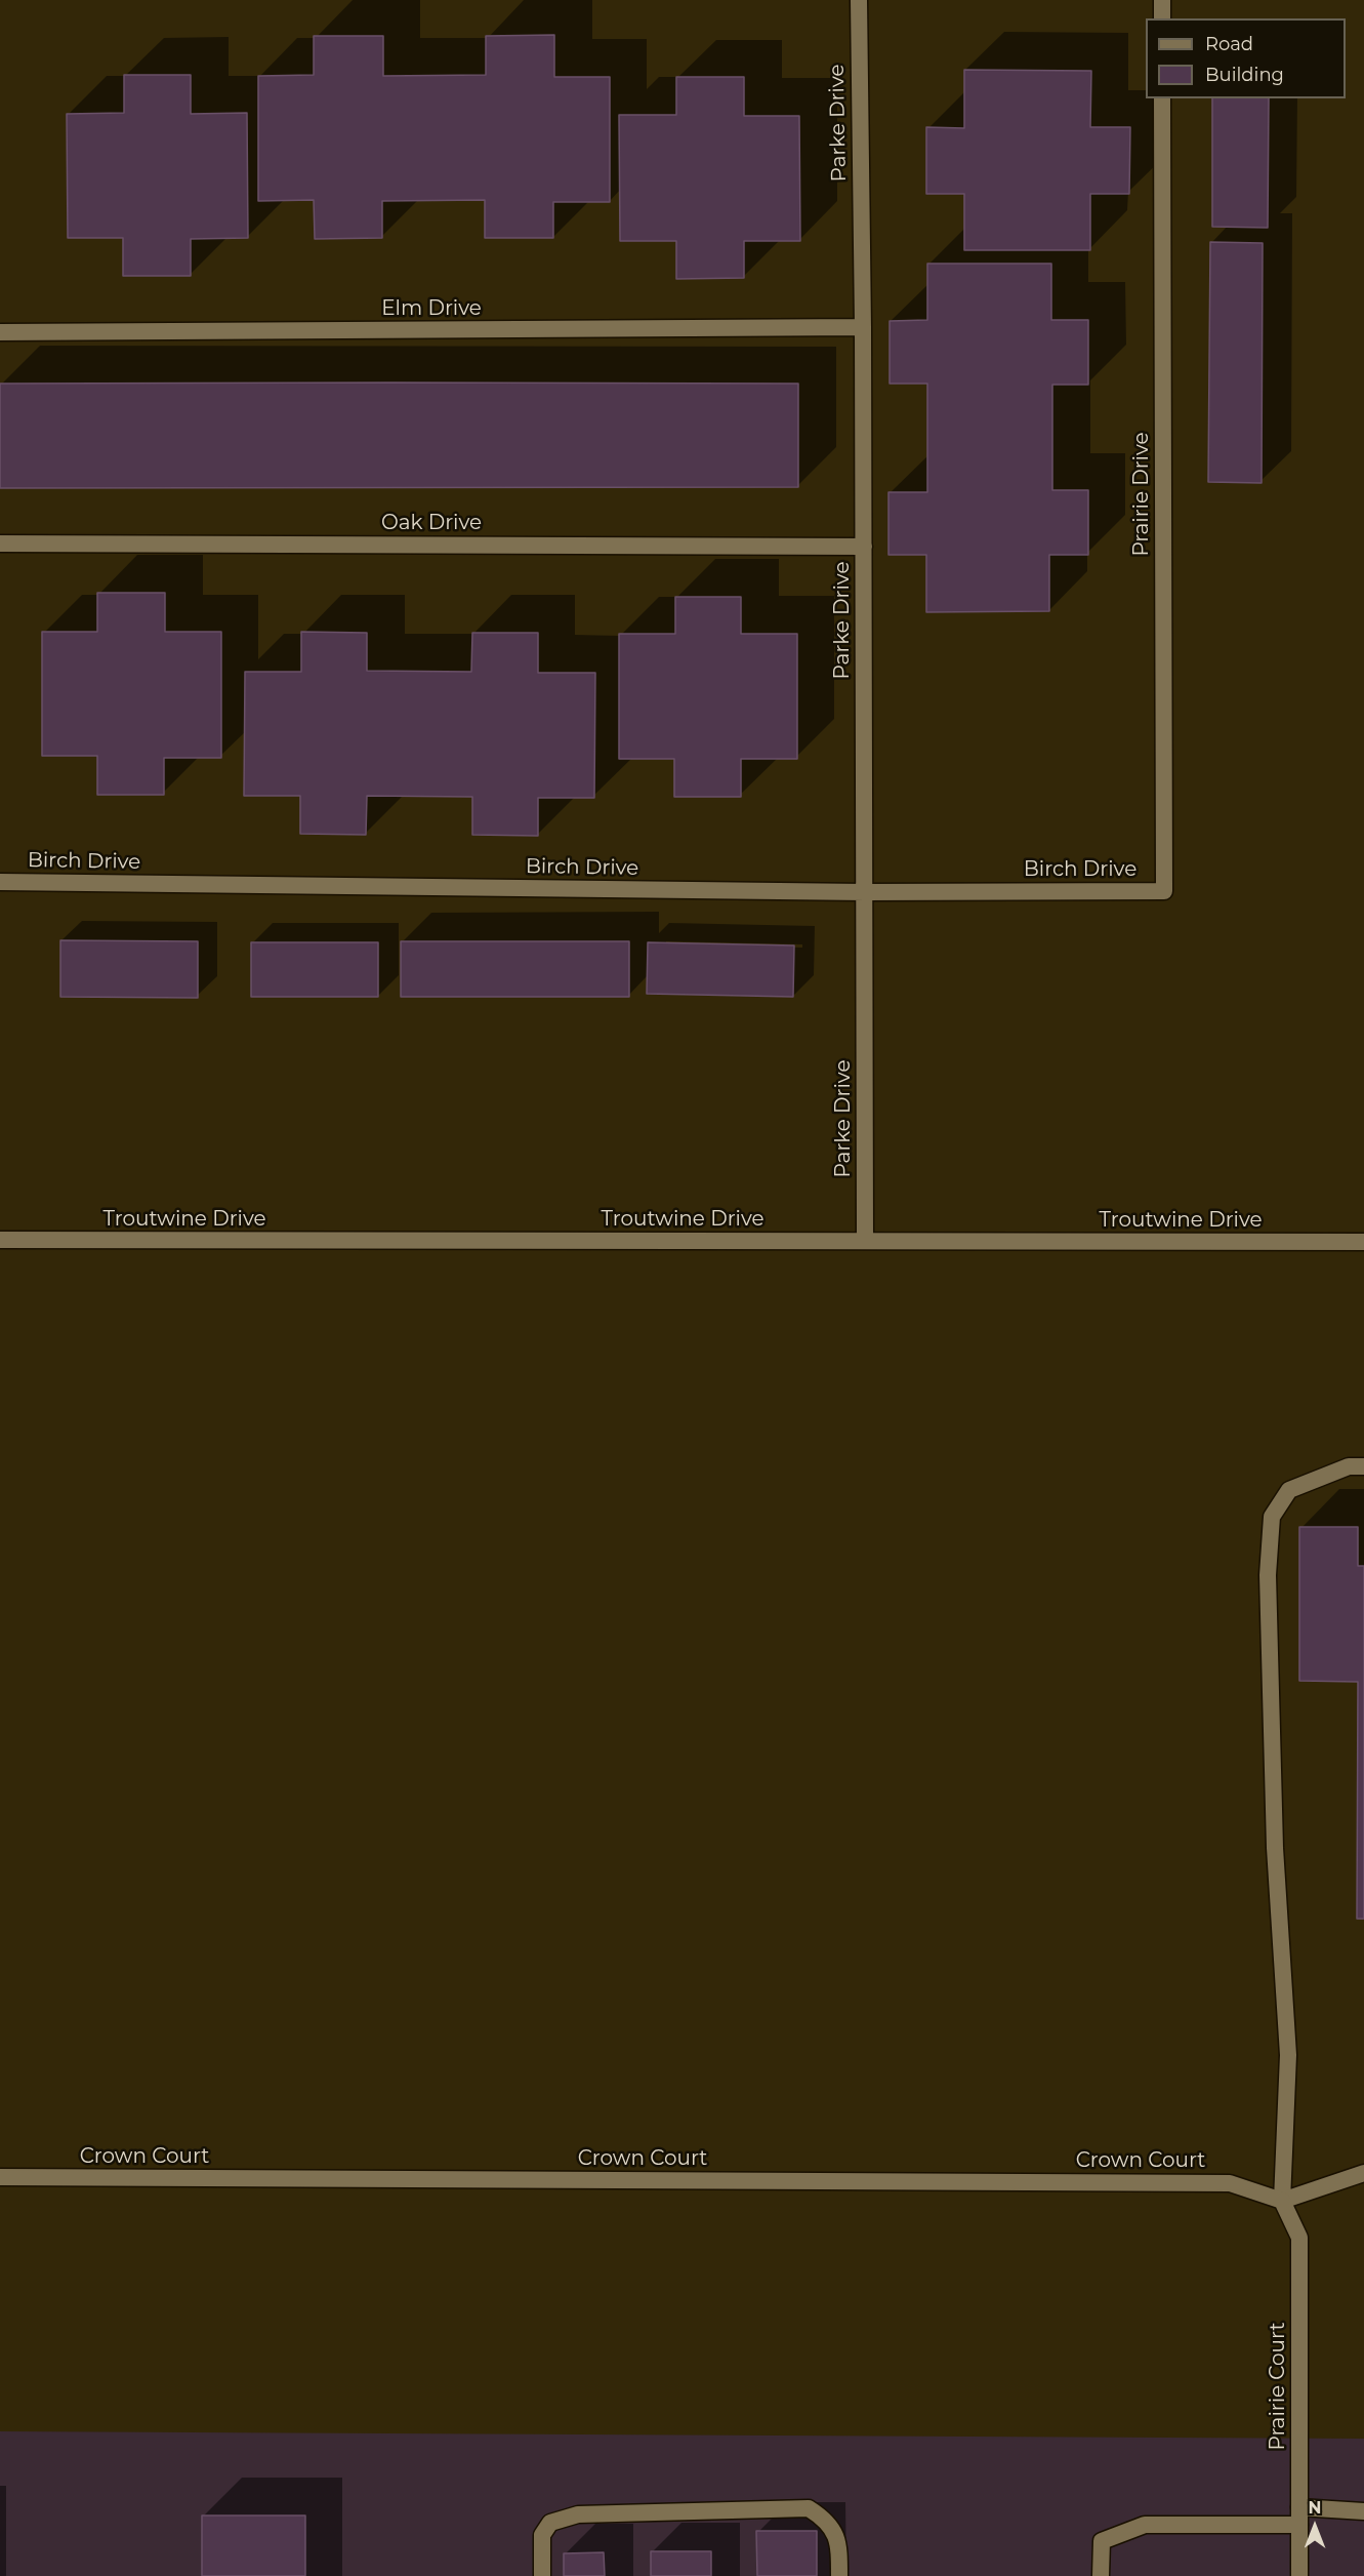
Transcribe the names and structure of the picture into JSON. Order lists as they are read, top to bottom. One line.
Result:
{"streets":{"street":["Parke Drive","Elm Drive","Prairie Drive","Oak Drive","Birch Drive","Troutwine Drive","Crown Court","Prairie Court"]},"crossings":[["Parke Drive","Elm Drive"],["Parke Drive","Oak Drive"],["Parke Drive","Birch Drive"],["Parke Drive","Troutwine Drive"],["Prairie Drive","Birch Drive"],["Crown Court","Prairie Court"]],"legend":["Road","Building"],"north":"top"}
